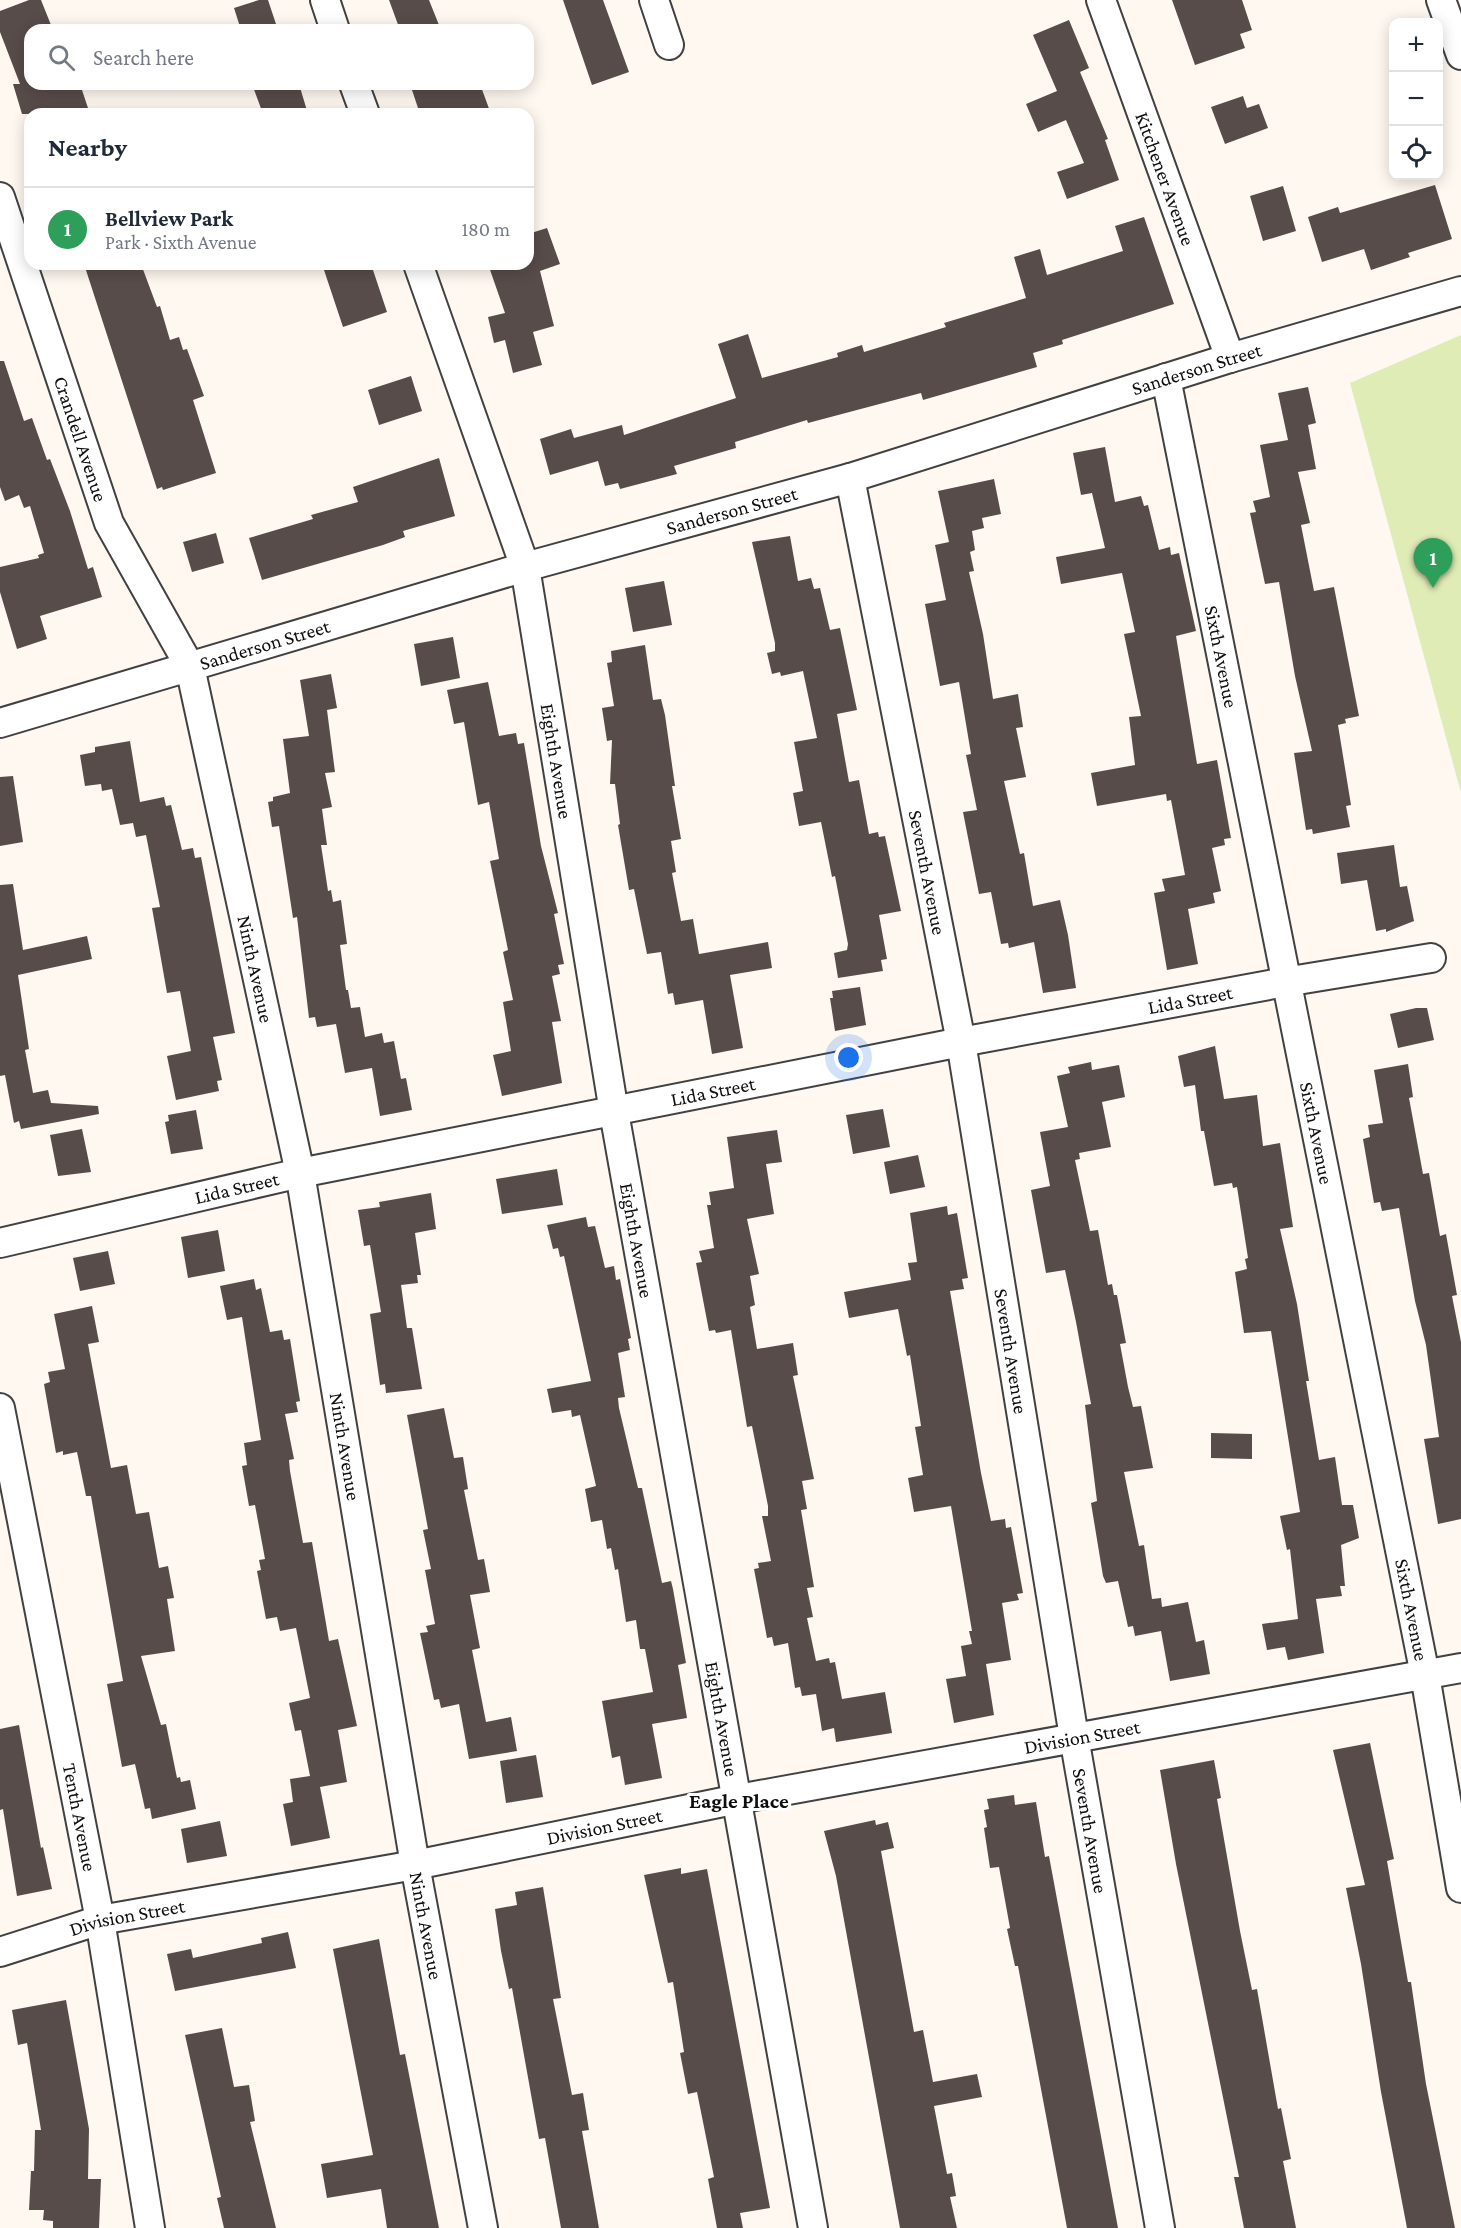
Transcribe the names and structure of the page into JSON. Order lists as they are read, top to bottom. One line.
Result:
{"streets":{"street":["Kitchener Avenue","Sanderson Street","Crandell Avenue","Sixth Avenue","Eighth Avenue","Seventh Avenue","Ninth Avenue","Lida Street","Division Street","Tenth Avenue"]},"crossings":[["Kitchener Avenue","Sanderson Street"],["Sanderson Street","Crandell Avenue"],["Sanderson Street","Sixth Avenue"],["Sanderson Street","Eighth Avenue"],["Sanderson Street","Seventh Avenue"],["Sanderson Street","Ninth Avenue"],["Crandell Avenue","Ninth Avenue"],["Sixth Avenue","Lida Street"],["Sixth Avenue","Division Street"],["Eighth Avenue","Lida Street"],["Eighth Avenue","Division Street"],["Seventh Avenue","Lida Street"],["Seventh Avenue","Division Street"],["Ninth Avenue","Lida Street"],["Ninth Avenue","Division Street"],["Division Street","Tenth Avenue"]],"districts":["Eagle Place"],"page":{"map_buttons":["+","−"],"search":"Search here","heading":"Nearby","list":[{"mark":"1","name":"Bellview Park","note":"Park · Sixth Avenue","value":"180 m"}],"pins":"1"}}
